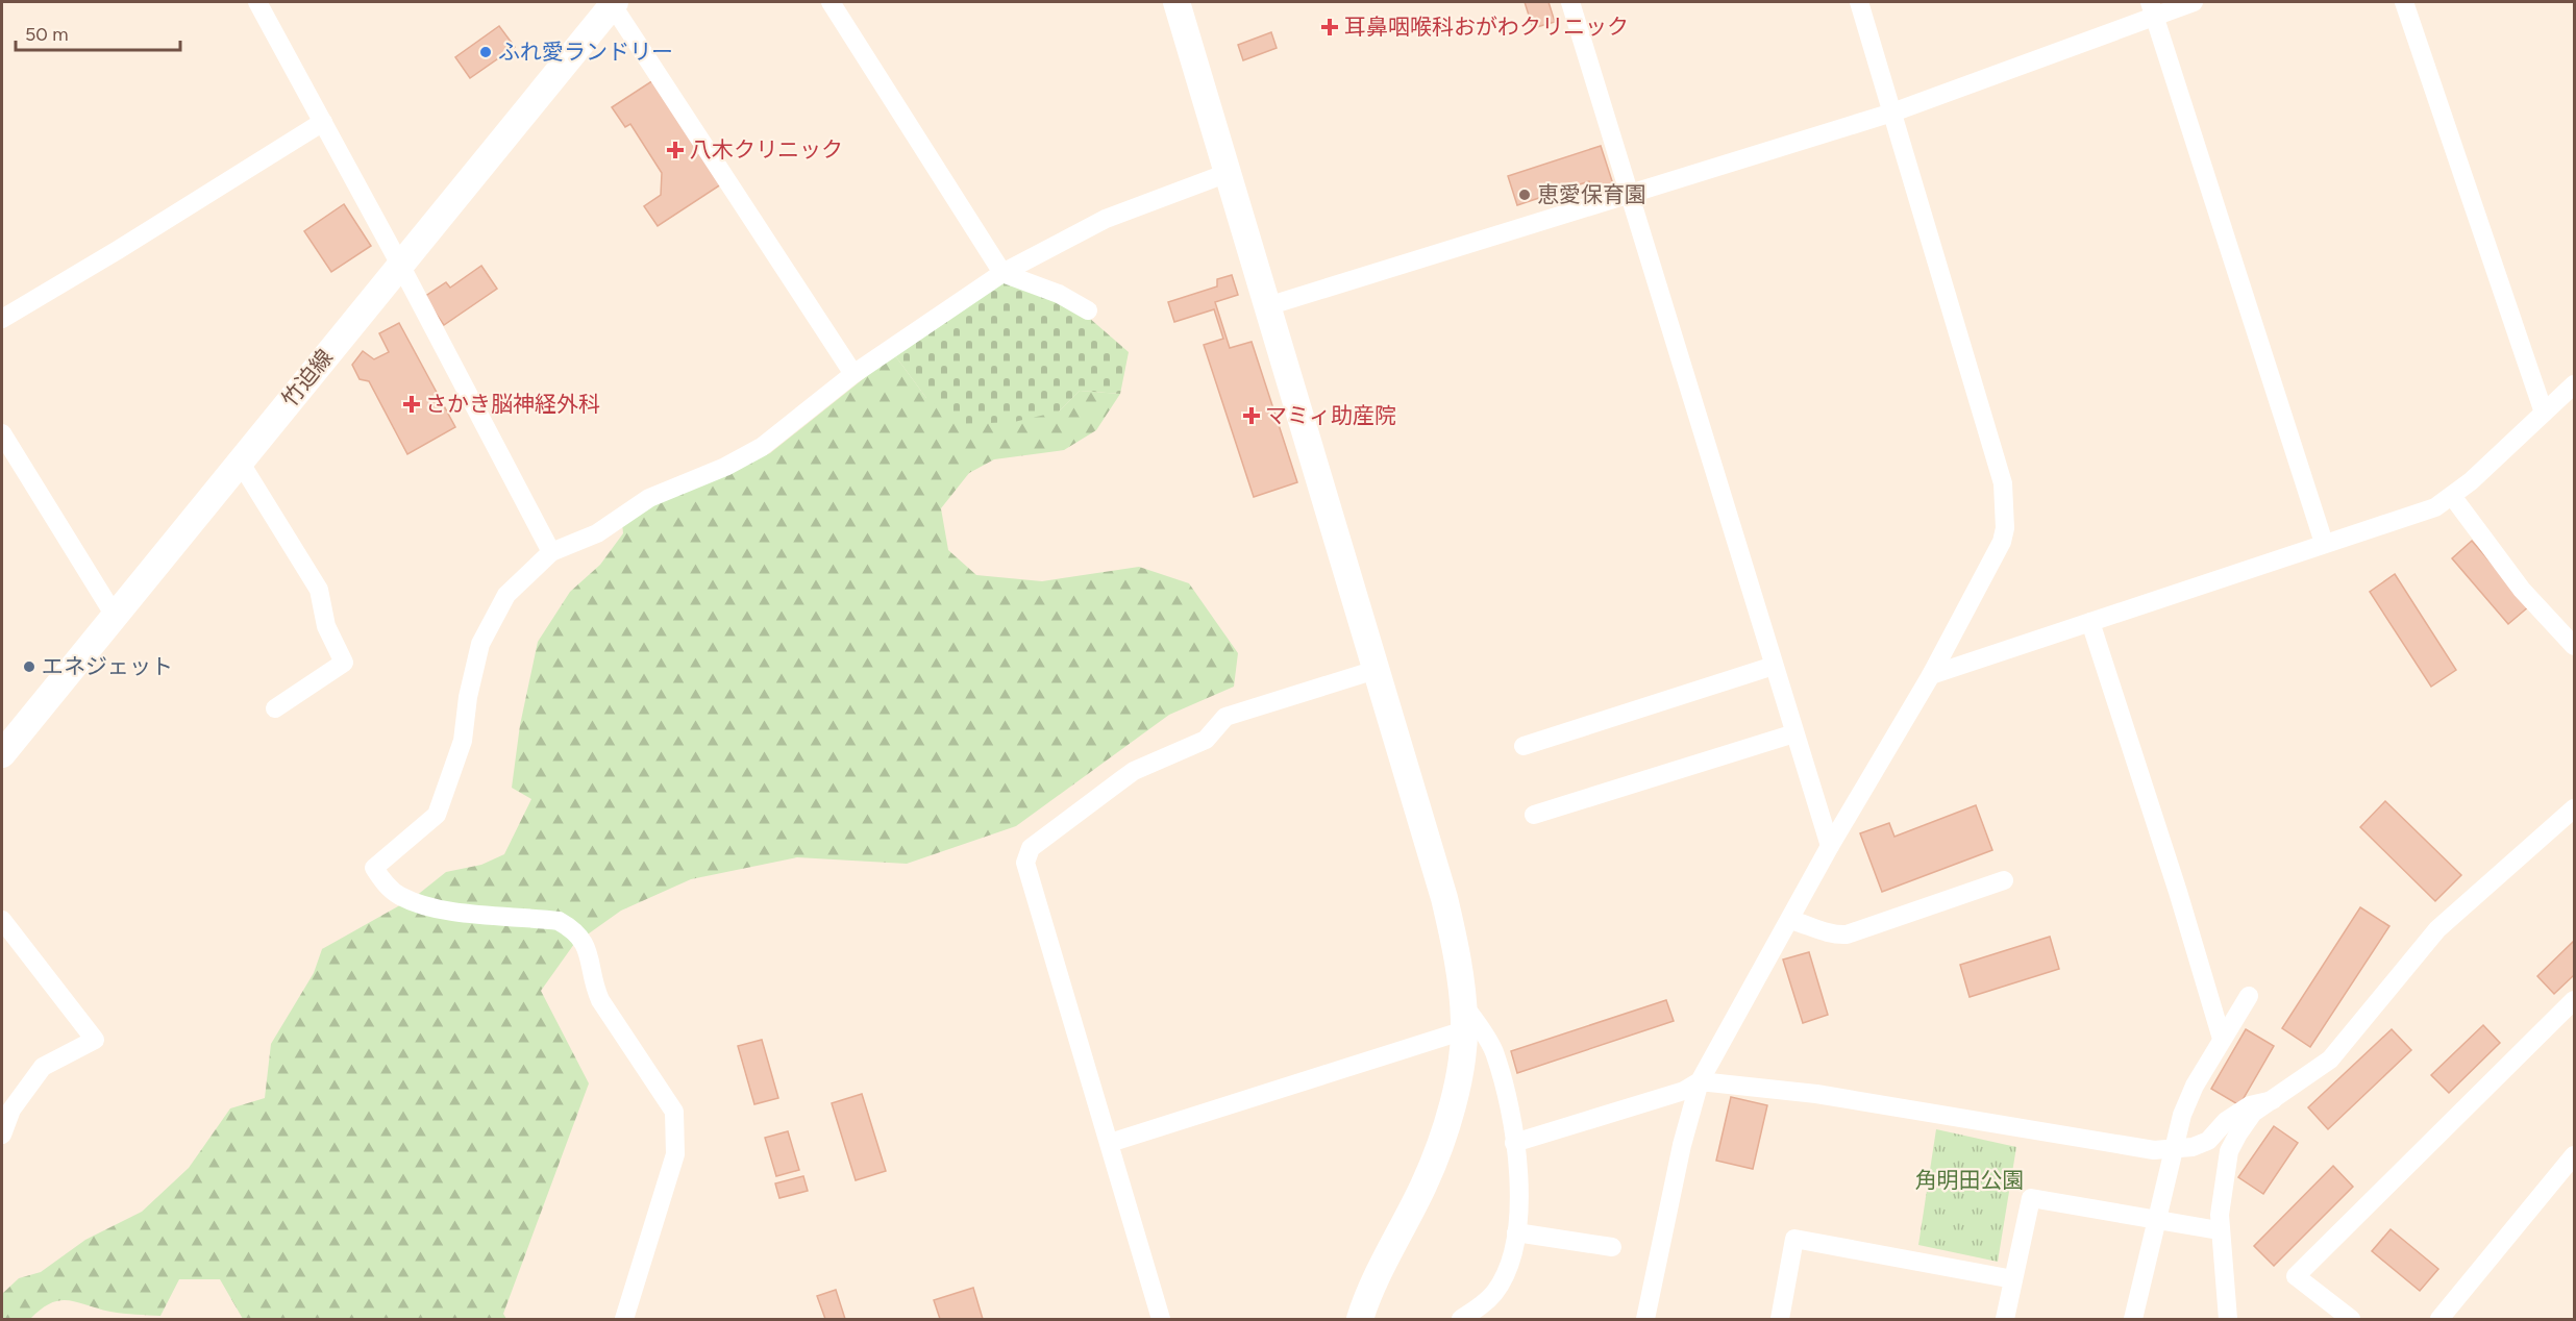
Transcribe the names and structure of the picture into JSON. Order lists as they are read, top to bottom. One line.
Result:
{"streets":{"street":["竹迫線"]},"parks":["角明田公園"],"places":{"health":["耳鼻咽喉科おがわクリニック","八木クリニック","さかき脳神経外科","マミィ助産院"],"other":["ふれ愛ランドリー","恵愛保育園","エネジェット"]},"scale_bar":"50 m"}
